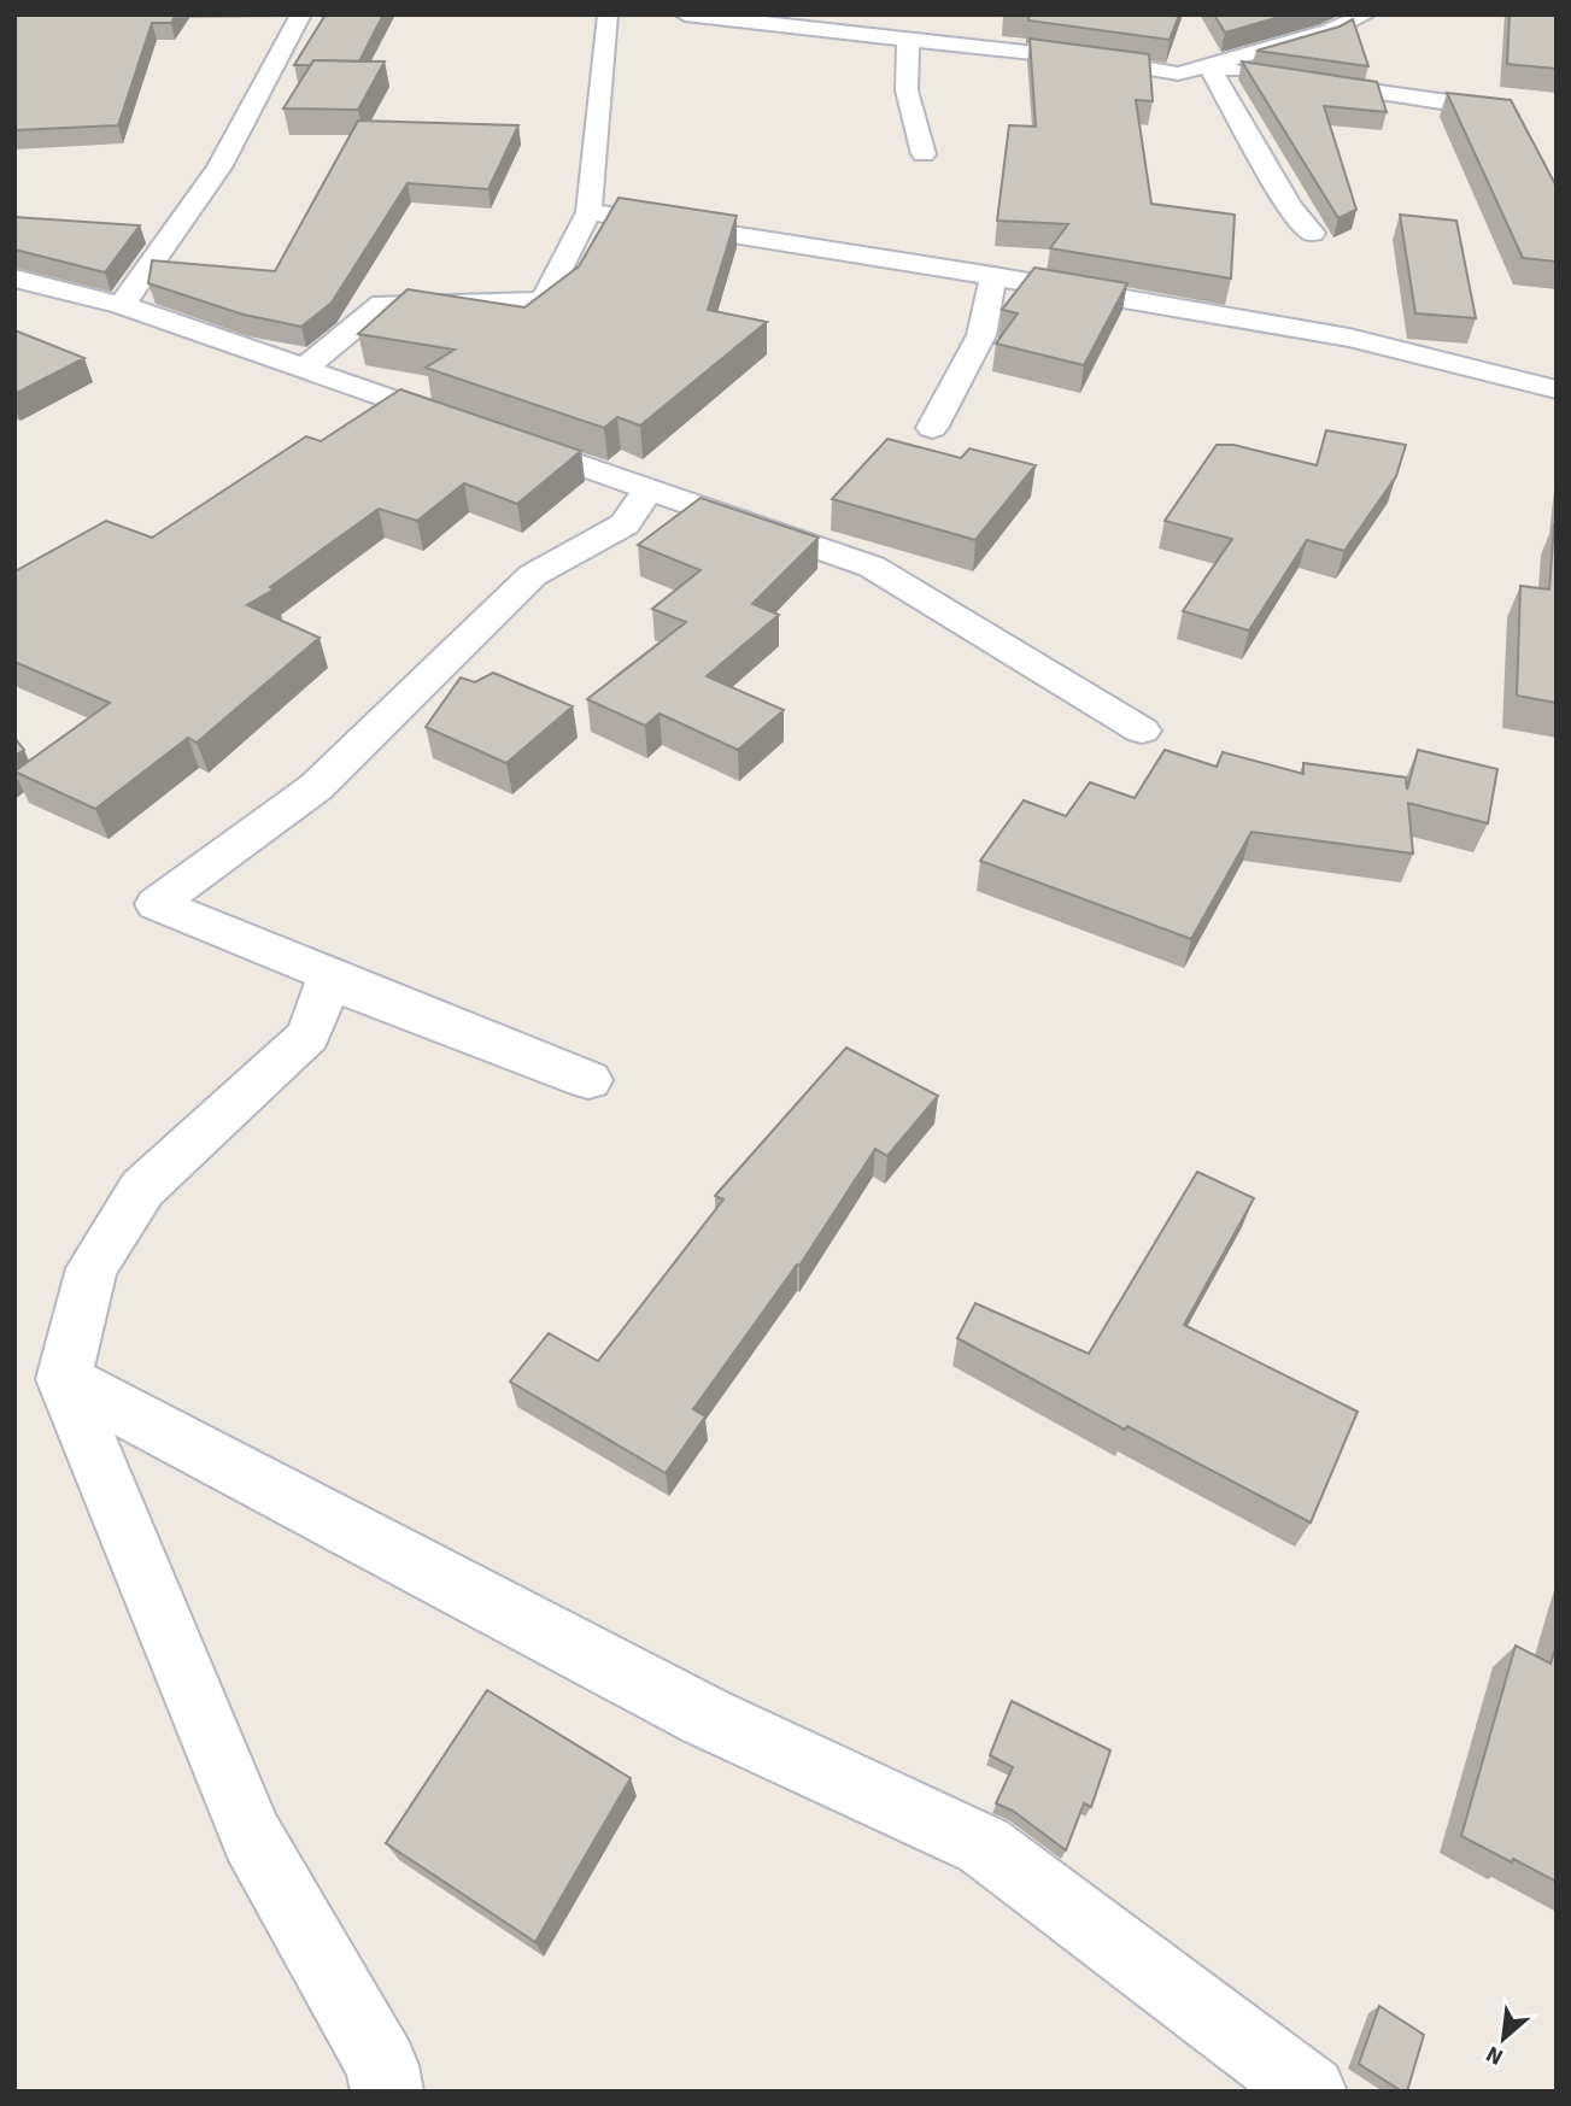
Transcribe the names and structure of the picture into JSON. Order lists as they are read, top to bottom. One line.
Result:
{"north":"bottom left"}
